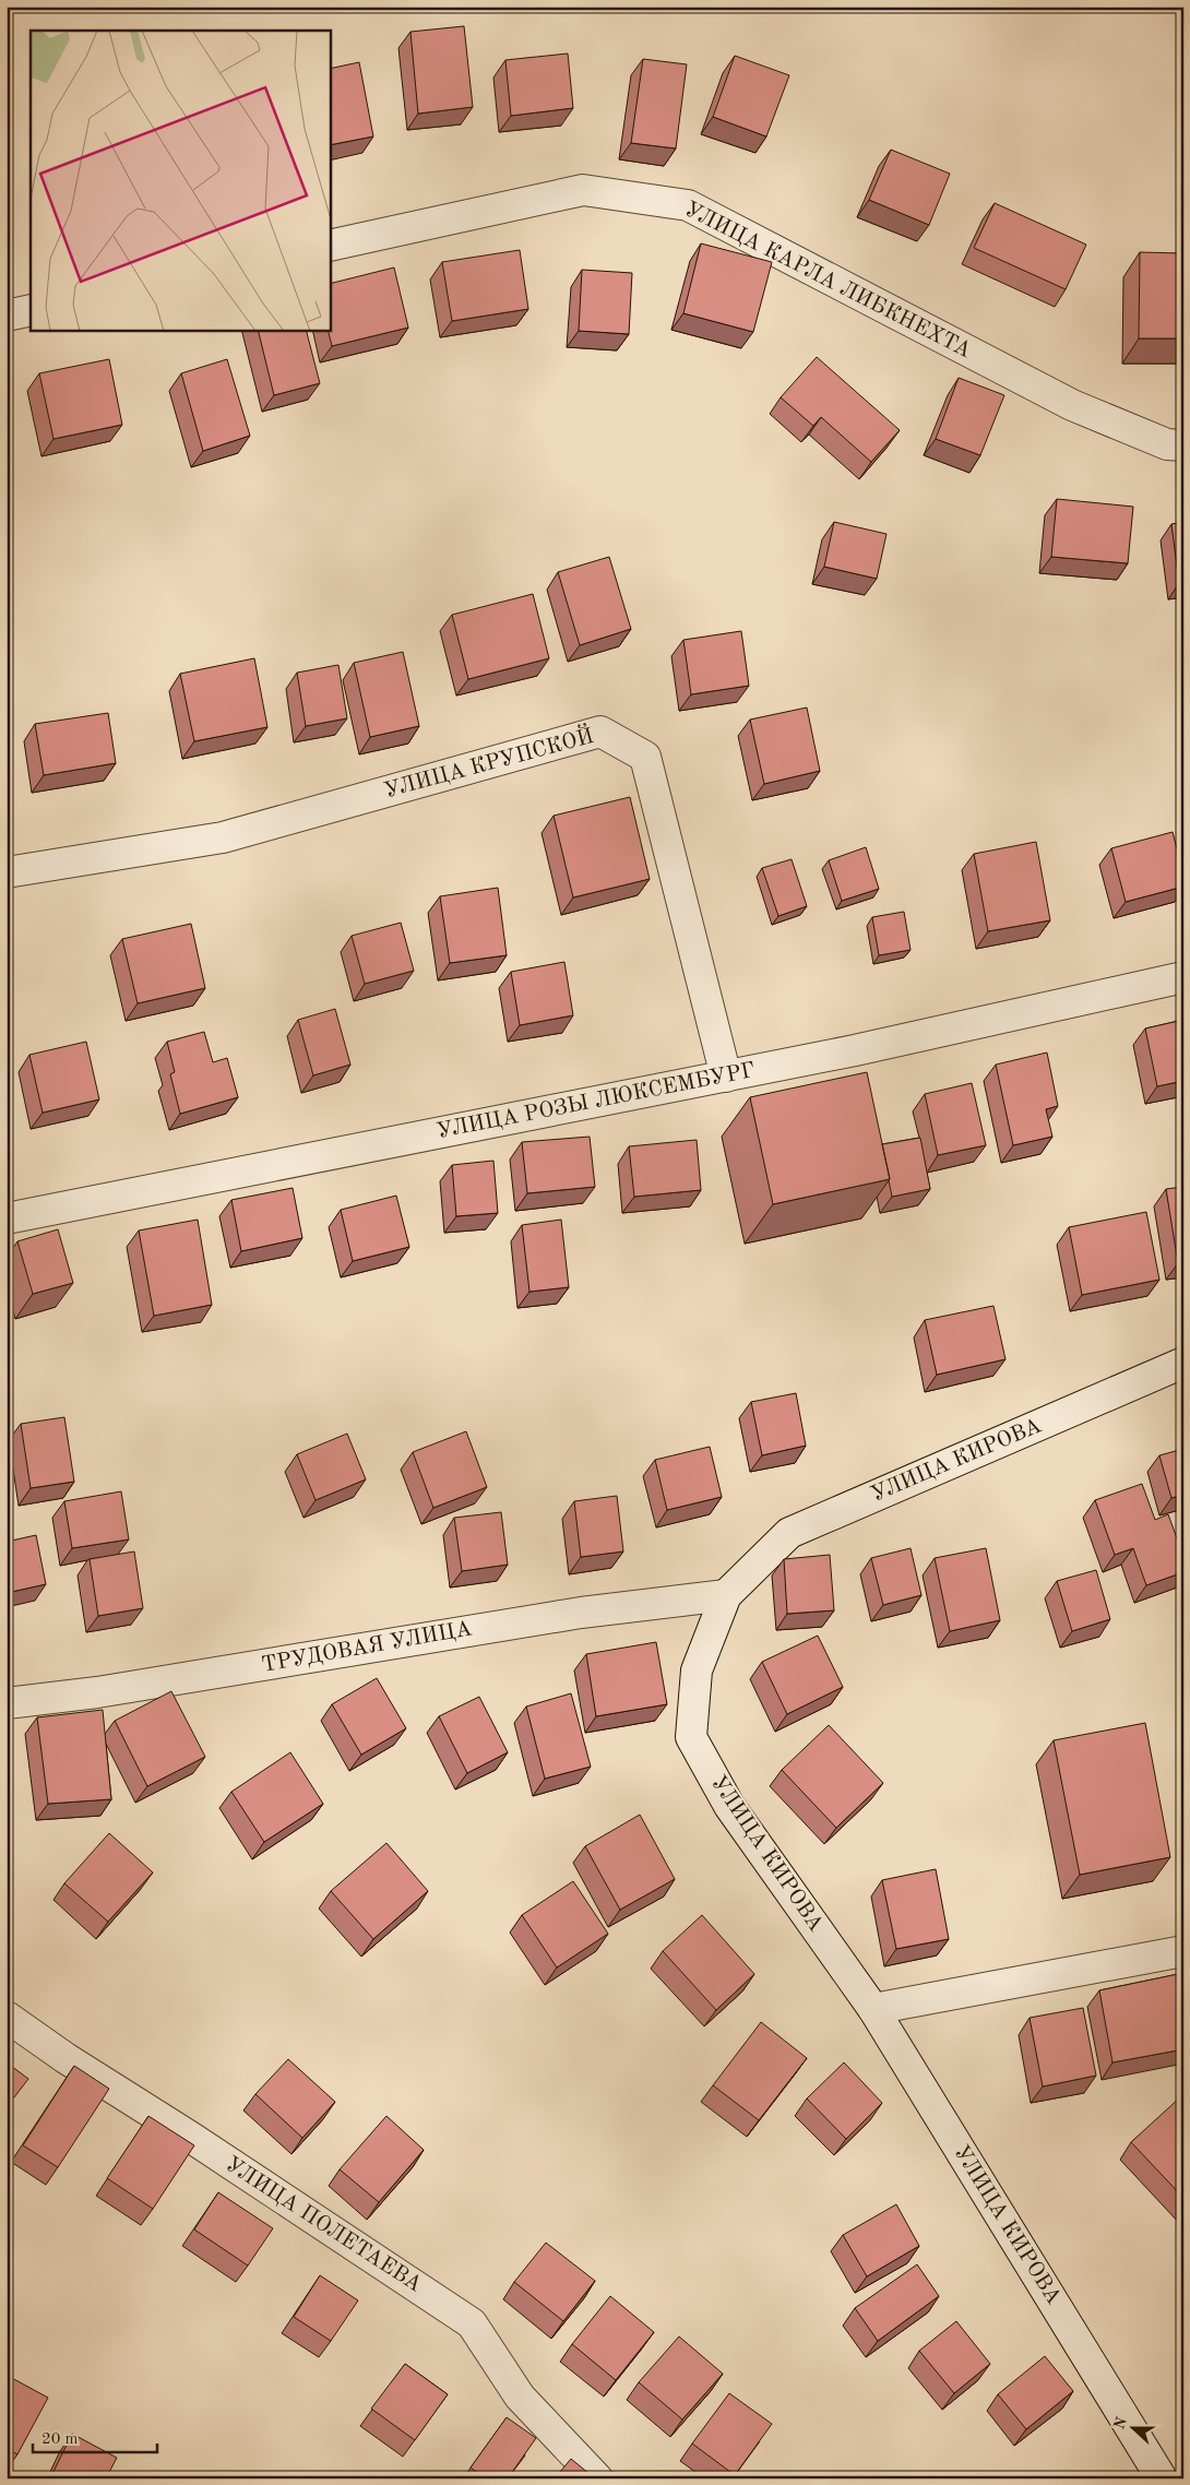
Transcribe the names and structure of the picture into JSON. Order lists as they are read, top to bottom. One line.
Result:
{"streets":{"street":["УЛИЦА КАРЛА ЛИБКНЕХТА","УЛИЦА КРУПСКОЙ","УЛИЦА РОЗЫ ЛЮКСЕМБУРГ","УЛИЦА КИРОВА","ТРУДОВАЯ УЛИЦА","УЛИЦА ПОЛЕТАЕВА"]},"crossings":[["УЛИЦА КРУПСКОЙ","УЛИЦА РОЗЫ ЛЮКСЕМБУРГ"],["УЛИЦА КИРОВА","ТРУДОВАЯ УЛИЦА"]],"scale_bar":"20 m","north":"left"}
